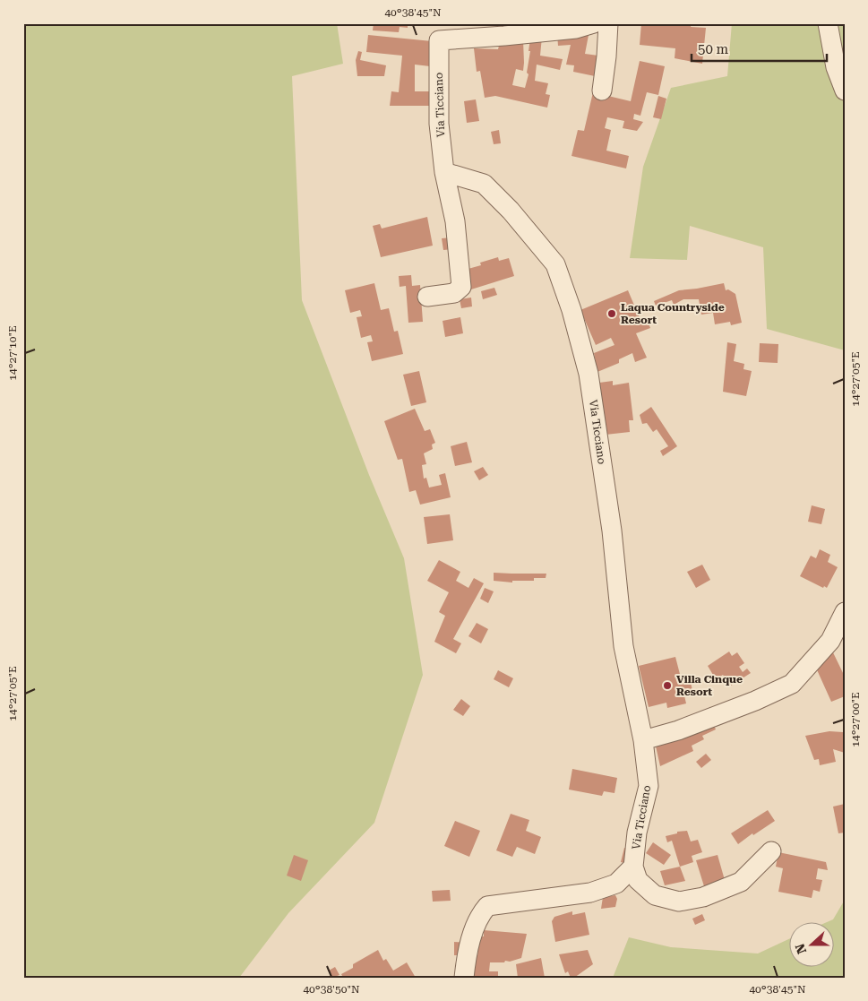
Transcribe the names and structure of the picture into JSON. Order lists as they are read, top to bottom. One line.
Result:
{"streets":{"street":["Via Ticciano"]},"places":["Laqua Countryside Resort","Villa Cinque Resort"],"scale_bar":"50 m","north":"left","coordinates":["40°38'45\"N","14°27'10\"E","14°27'05\"E","14°27'00\"E","40°38'50\"N"]}
